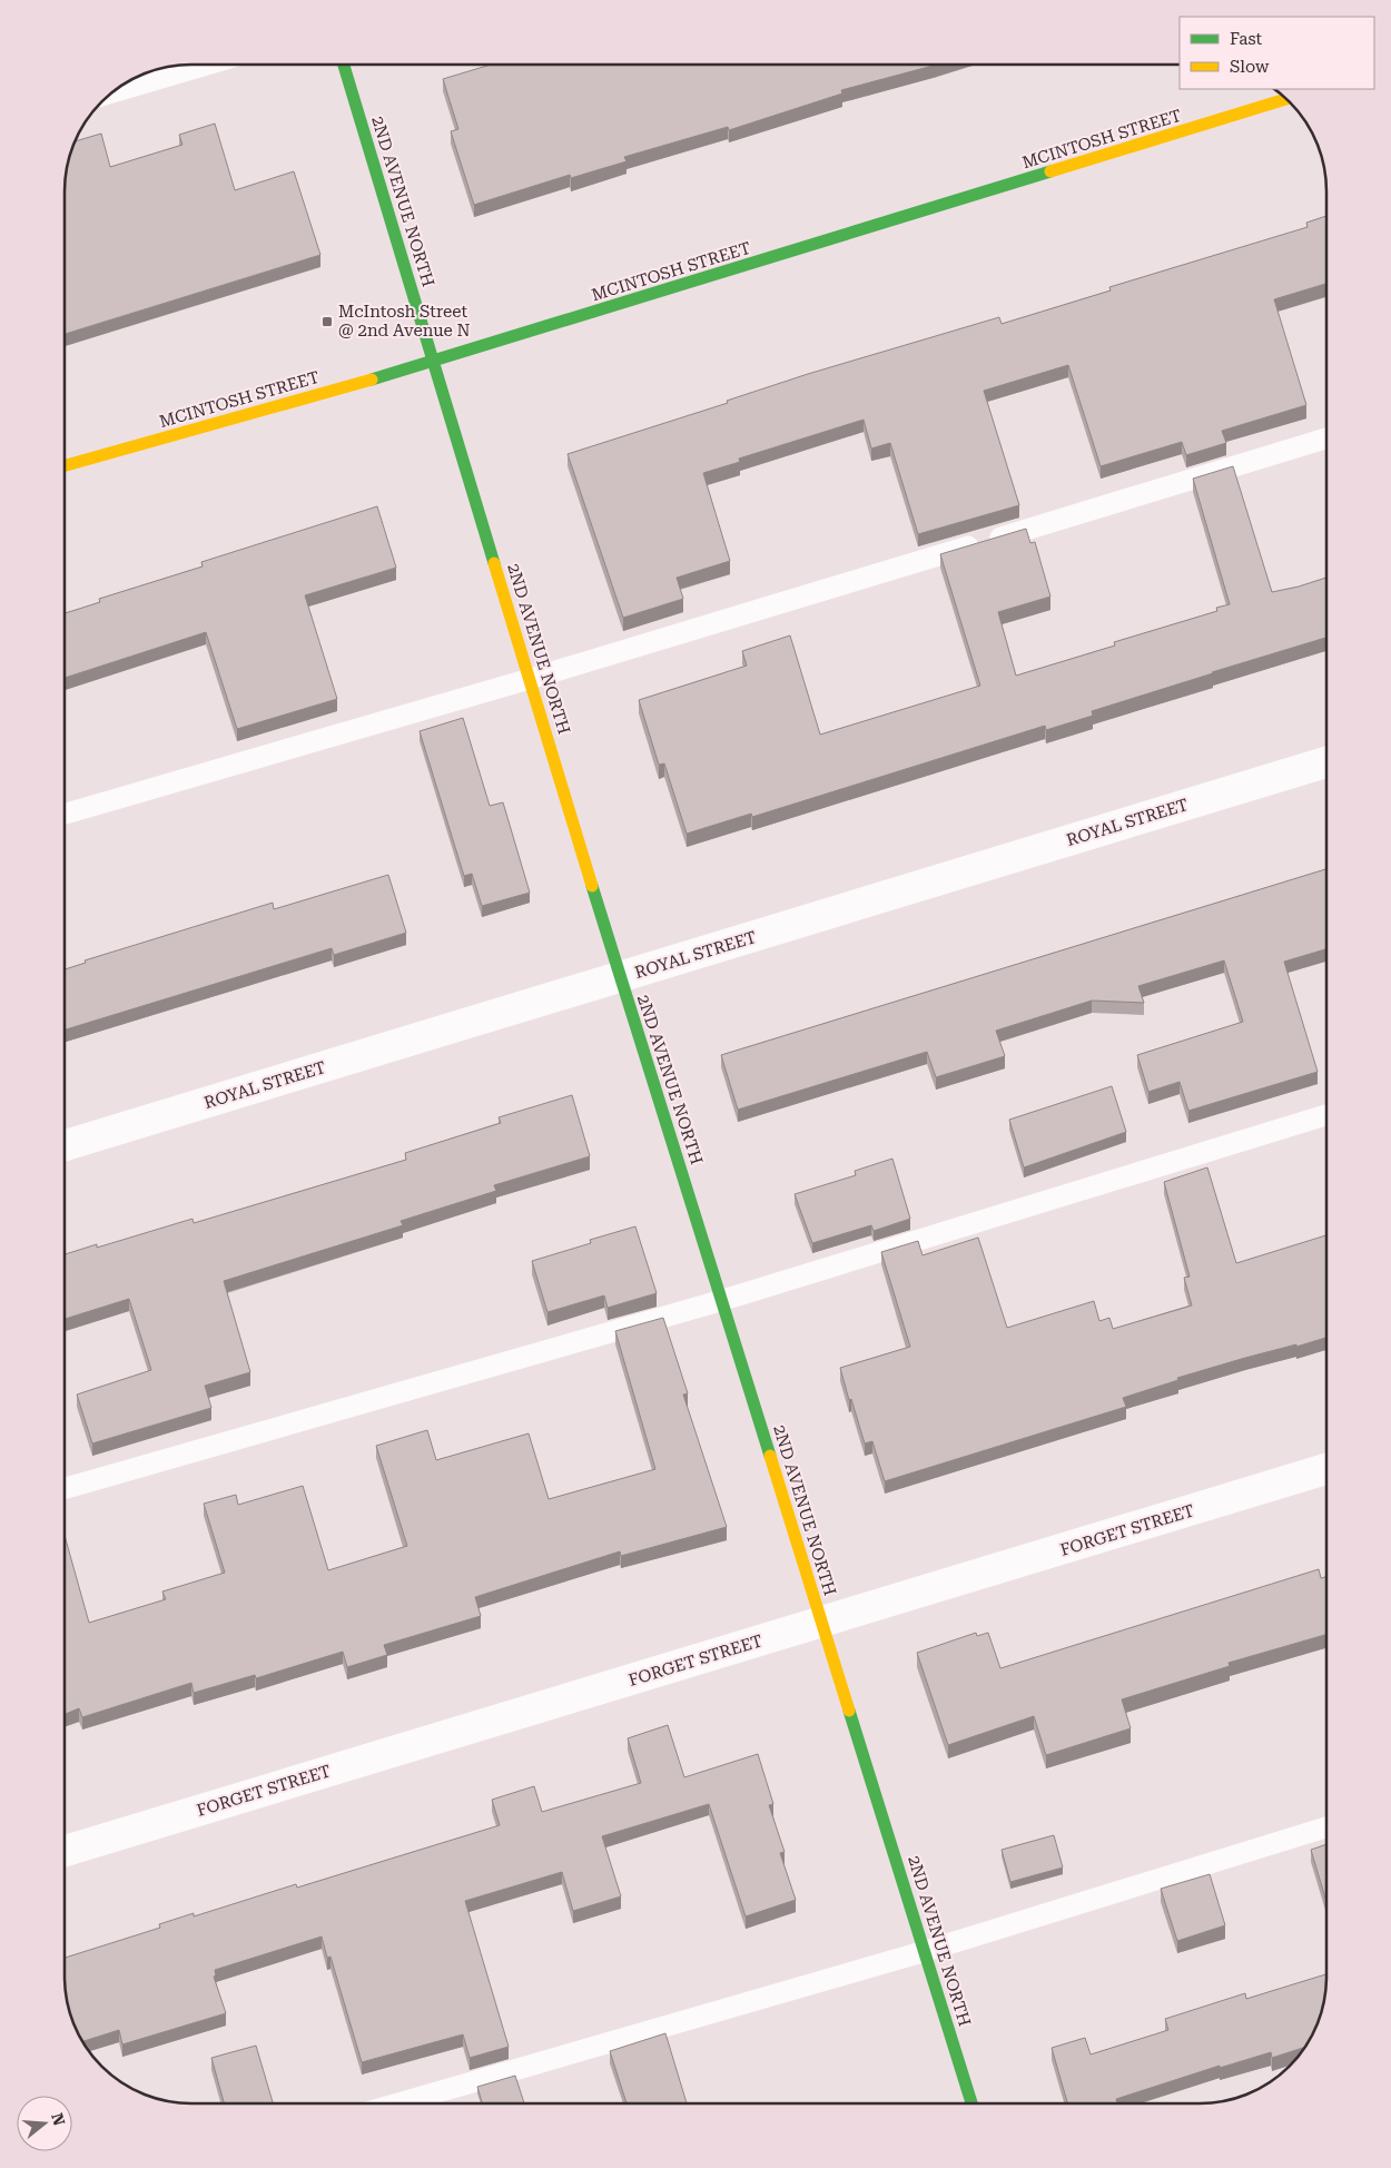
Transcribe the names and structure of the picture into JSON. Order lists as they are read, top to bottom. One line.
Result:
{"streets":{"street":["MCINTOSH STREET","2ND AVENUE NORTH","ROYAL STREET","FORGET STREET"]},"crossings":[["MCINTOSH STREET","2ND AVENUE NORTH"],["2ND AVENUE NORTH","ROYAL STREET"],["2ND AVENUE NORTH","FORGET STREET"]],"places":{"transit":["McIntosh Street @ 2nd Avenue N"]},"legend":["Fast","Slow"],"north":"right"}
